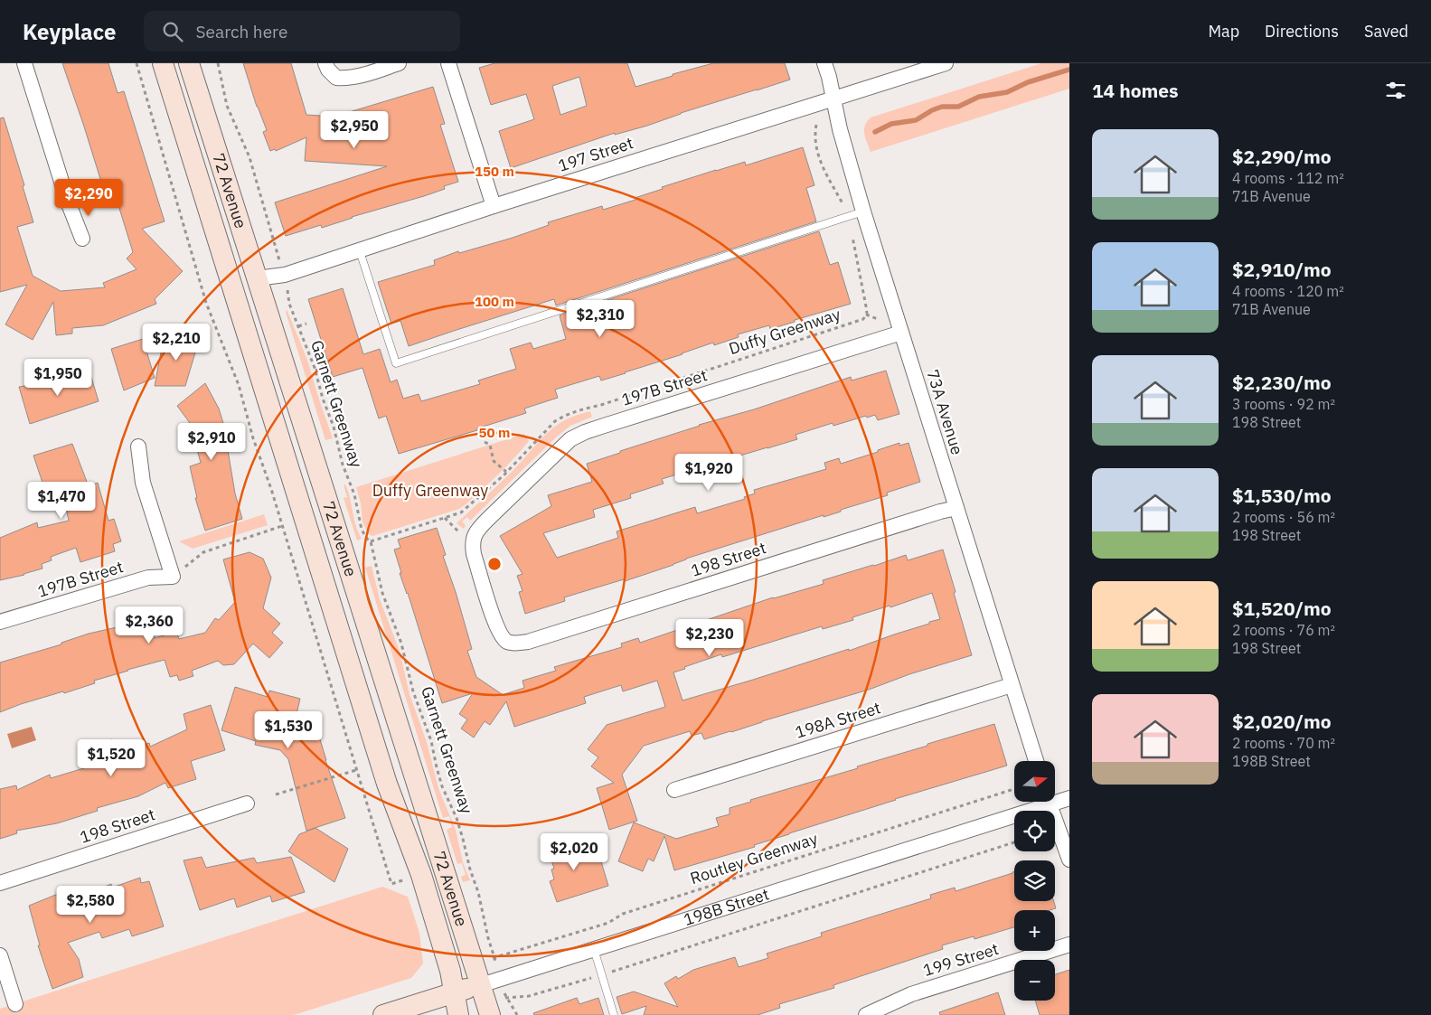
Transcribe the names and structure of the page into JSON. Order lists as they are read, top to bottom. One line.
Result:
{"streets":{"main road":["72 Avenue","198B Street"],"street":["197 Street","197B Street","73A Avenue","198 Street","198A Street","199 Street"],"path":["Duffy Greenway","Garnett Greenway","Routley Greenway"]},"crossings":[["197 Street","72 Avenue"],["197 Street","Garnett Greenway"],["197 Street","73A Avenue"],["72 Avenue","198B Street"],["Duffy Greenway","Garnett Greenway"],["197B Street","73A Avenue"],["197B Street","198 Street"],["Garnett Greenway","Routley Greenway"],["73A Avenue","198 Street"],["73A Avenue","198A Street"]],"parks":["Duffy Greenway"],"north":"right","page":{"header":"Keyplace","search":"Search here","nav":["Map","Directions","Saved"],"heading":"14 homes","price":["$2,950","$2,290","$2,310","$2,210","$1,950","$2,910","$1,920","$1,470","$2,360","$2,230","$1,530","$1,520","$2,020","$2,580"],"list":[{"name":"$2,290/mo","note":"4 rooms · 112 m² · 71B Avenue"},{"name":"$2,910/mo","note":"4 rooms · 120 m² · 71B Avenue"},{"name":"$2,230/mo","note":"3 rooms · 92 m² · 198 Street"},{"name":"$1,530/mo","note":"2 rooms · 56 m² · 198 Street"},{"name":"$1,520/mo","note":"2 rooms · 76 m² · 198 Street"},{"name":"$2,020/mo","note":"2 rooms · 70 m² · 198B Street"}],"map_buttons":["+","−"]},"rings":["150 m","100 m","50 m"]}
